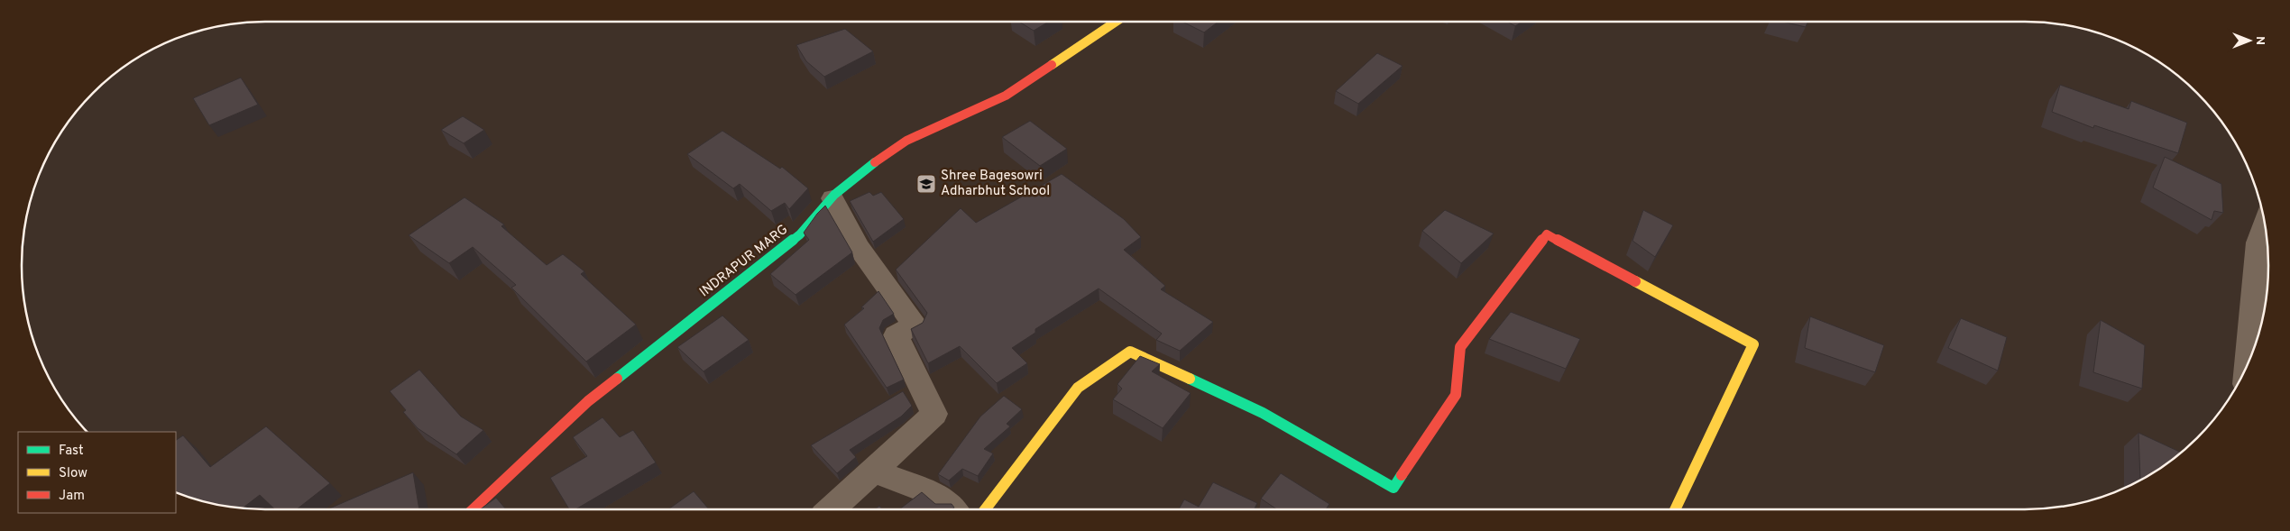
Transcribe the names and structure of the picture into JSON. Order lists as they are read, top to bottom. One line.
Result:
{"streets":{"street":["INDRAPUR MARG"]},"places":{"school or university":["Shree Bagesowri Adharbhut School"]},"legend":["Fast","Slow","Jam"],"north":"right"}
